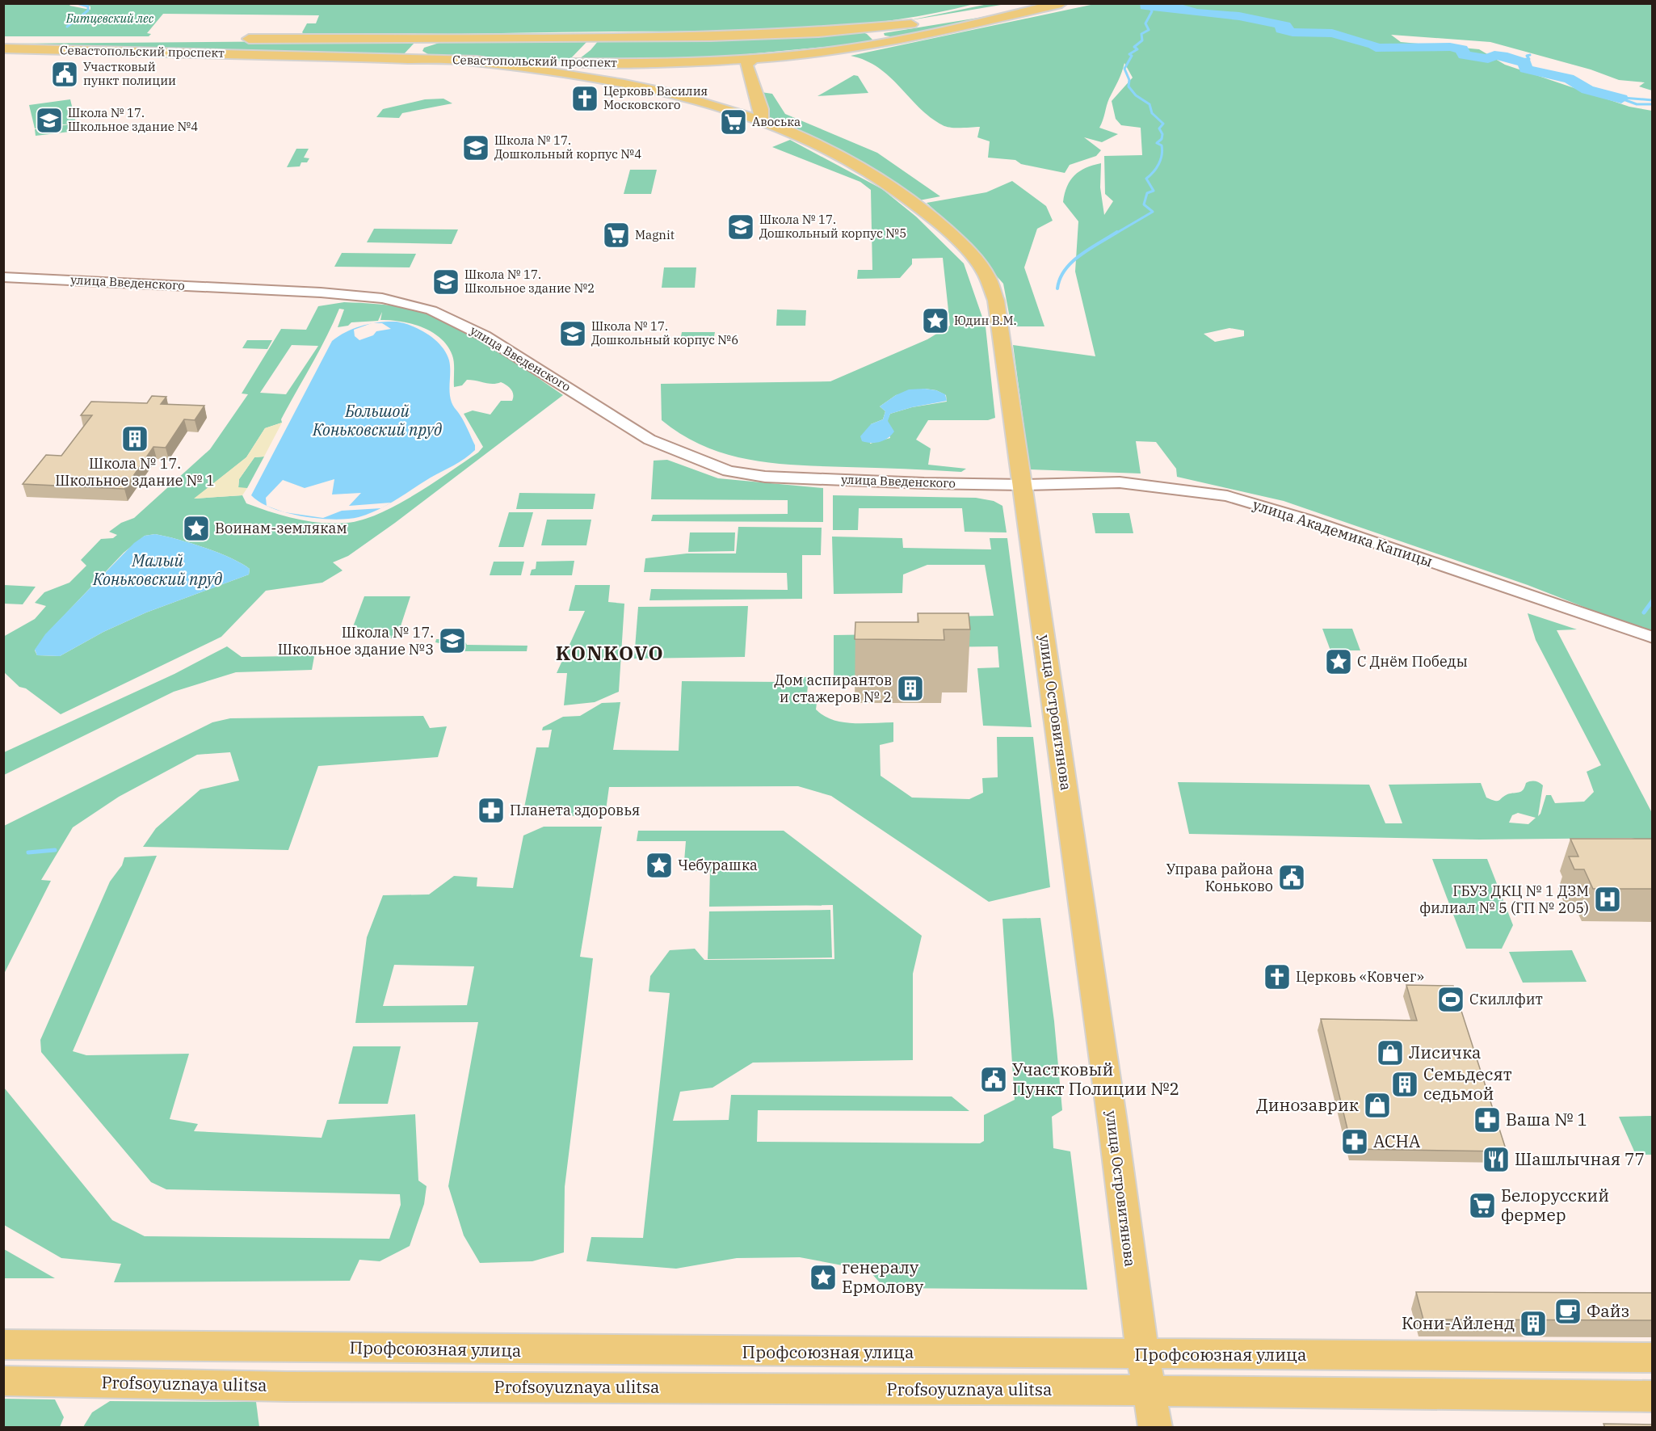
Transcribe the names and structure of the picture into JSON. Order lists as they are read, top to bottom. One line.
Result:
{"streets":{"main road":["Севастопольский проспект","улица Островитянова","Профсоюзная улица","Profsoyuznaya ulitsa"],"street":["улица Введенского","улица Академика Капицы"]},"crossings":[["Севастопольский проспект","улица Островитянова"],["улица Введенского","улица Академика Капицы"],["улица Введенского","улица Островитянова"],["улица Академика Капицы","улица Островитянова"],["улица Островитянова","Профсоюзная улица"],["улица Островитянова","Profsoyuznaya ulitsa"]],"districts":["KONKOVO"],"water":["Большой Коньковский пруд","Малый Коньковский пруд"],"parks":["Битцевский лес"],"places":{"public building":["Участковый пункт полиции","Управа района Коньково","Участковый Пункт Полиции №2"],"church":["Церковь Василия Московского","Церковь «Ковчег»"],"school or university":["Школа № 17. Школьное здание №4","Школа № 17. Дошкольный корпус №4","Школа № 17. Дошкольный корпус №5","Школа № 17. Школьное здание №2","Школа № 17. Дошкольный корпус №6","Школа № 17. Школьное здание №3"],"supermarket":["Авоська","Magnit","Белорусский фермер"],"place":["Юдин В.М.","Воинам-землякам","С Днём Победы","Чебурашка","генералу Ермолову"],"building":["Школа № 17. Школьное здание № 1","Дом аспирантов и стажеров № 2","Семьдесят седьмой","Кони-Айленд"],"pharmacy":["Планета здоровья","Ваша № 1","АСНА"],"hospital":["ГБУЗ ДКЦ № 1 ДЗМ филиал № 5 (ГП № 205)"],"sports":["Скиллфит"],"shop":["Лисичка","Динозаврик"],"restaurant":["Шашлычная 77"],"cafe":["Файз"]}}
